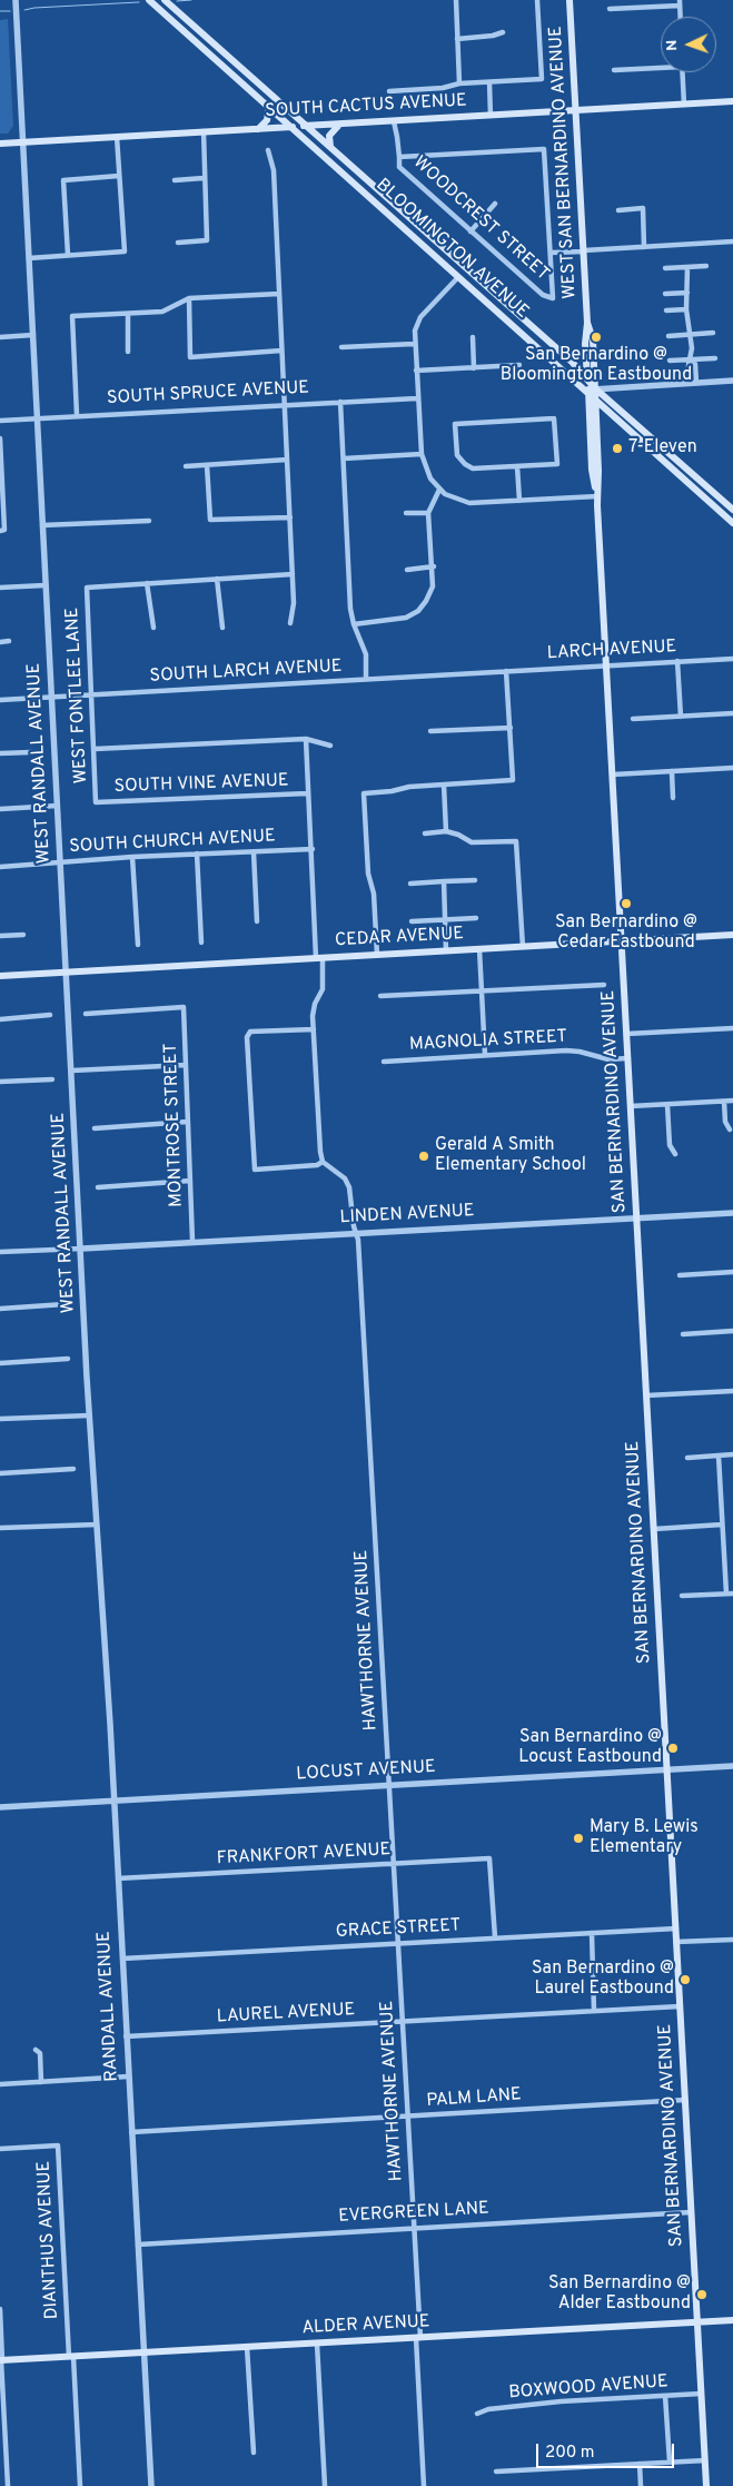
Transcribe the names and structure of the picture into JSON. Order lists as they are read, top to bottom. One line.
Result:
{"streets":{"main road":["SOUTH CACTUS AVENUE","WEST SAN BERNARDINO AVENUE","BLOOMINGTON AVENUE","CEDAR AVENUE","SAN BERNARDINO AVENUE","ALDER AVENUE"],"street":["WOODCREST STREET","SOUTH SPRUCE AVENUE","LARCH AVENUE","SOUTH LARCH AVENUE","WEST FONTLEE LANE","WEST RANDALL AVENUE","SOUTH VINE AVENUE","SOUTH CHURCH AVENUE","MAGNOLIA STREET","MONTROSE STREET","LINDEN AVENUE","HAWTHORNE AVENUE","LOCUST AVENUE","FRANKFORT AVENUE","GRACE STREET","RANDALL AVENUE","LAUREL AVENUE","PALM LANE","EVERGREEN LANE","DIANTHUS AVENUE","BOXWOOD AVENUE"]},"crossings":[["SOUTH CACTUS AVENUE","WEST SAN BERNARDINO AVENUE"],["SOUTH CACTUS AVENUE","WOODCREST STREET"],["SOUTH CACTUS AVENUE","BLOOMINGTON AVENUE"],["SOUTH CACTUS AVENUE","WEST RANDALL AVENUE"],["WEST SAN BERNARDINO AVENUE","BLOOMINGTON AVENUE"],["WEST SAN BERNARDINO AVENUE","SAN BERNARDINO AVENUE"],["SOUTH SPRUCE AVENUE","WEST RANDALL AVENUE"],["LARCH AVENUE","SOUTH LARCH AVENUE"],["LARCH AVENUE","SAN BERNARDINO AVENUE"],["SOUTH LARCH AVENUE","WEST FONTLEE LANE"],["SOUTH LARCH AVENUE","WEST RANDALL AVENUE"],["WEST FONTLEE LANE","SOUTH VINE AVENUE"],["WEST RANDALL AVENUE","SOUTH CHURCH AVENUE"],["WEST RANDALL AVENUE","CEDAR AVENUE"],["WEST RANDALL AVENUE","LINDEN AVENUE"],["WEST RANDALL AVENUE","RANDALL AVENUE"],["CEDAR AVENUE","SAN BERNARDINO AVENUE"],["MAGNOLIA STREET","SAN BERNARDINO AVENUE"],["SAN BERNARDINO AVENUE","LINDEN AVENUE"],["SAN BERNARDINO AVENUE","LOCUST AVENUE"],["SAN BERNARDINO AVENUE","GRACE STREET"],["SAN BERNARDINO AVENUE","LAUREL AVENUE"],["SAN BERNARDINO AVENUE","PALM LANE"],["SAN BERNARDINO AVENUE","EVERGREEN LANE"],["SAN BERNARDINO AVENUE","ALDER AVENUE"],["SAN BERNARDINO AVENUE","BOXWOOD AVENUE"],["MONTROSE STREET","LINDEN AVENUE"],["LINDEN AVENUE","HAWTHORNE AVENUE"],["HAWTHORNE AVENUE","LOCUST AVENUE"],["HAWTHORNE AVENUE","FRANKFORT AVENUE"],["HAWTHORNE AVENUE","GRACE STREET"],["HAWTHORNE AVENUE","LAUREL AVENUE"],["HAWTHORNE AVENUE","PALM LANE"],["HAWTHORNE AVENUE","EVERGREEN LANE"],["HAWTHORNE AVENUE","ALDER AVENUE"],["LOCUST AVENUE","RANDALL AVENUE"],["FRANKFORT AVENUE","GRACE STREET"],["FRANKFORT AVENUE","RANDALL AVENUE"],["GRACE STREET","RANDALL AVENUE"],["RANDALL AVENUE","LAUREL AVENUE"],["RANDALL AVENUE","PALM LANE"],["RANDALL AVENUE","EVERGREEN LANE"],["RANDALL AVENUE","ALDER AVENUE"],["DIANTHUS AVENUE","ALDER AVENUE"]],"places":["San Bernardino @ Bloomington Eastbound","7-Eleven","San Bernardino @ Cedar Eastbound","Gerald A Smith Elementary School","San Bernardino @ Locust Eastbound","Mary B. Lewis Elementary","San Bernardino @ Laurel Eastbound","San Bernardino @ Alder Eastbound"],"scale_bar":"200 m","north":"left"}
